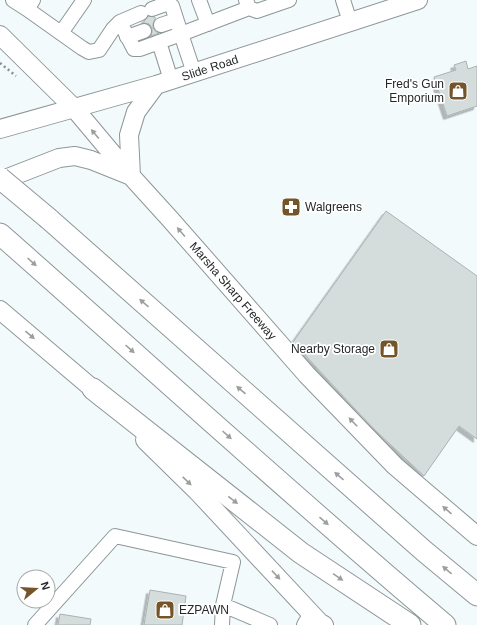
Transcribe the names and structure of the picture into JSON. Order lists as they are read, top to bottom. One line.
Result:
{"streets":{"main road":["Slide Road","Marsha Sharp Freeway"]},"crossings":[["Slide Road","Marsha Sharp Freeway"]],"one_way":["Marsha Sharp Freeway"],"places":{"shop":["Fred's Gun Emporium","Nearby Storage","EZPAWN"],"pharmacy":["Walgreens"]},"north":"right"}
